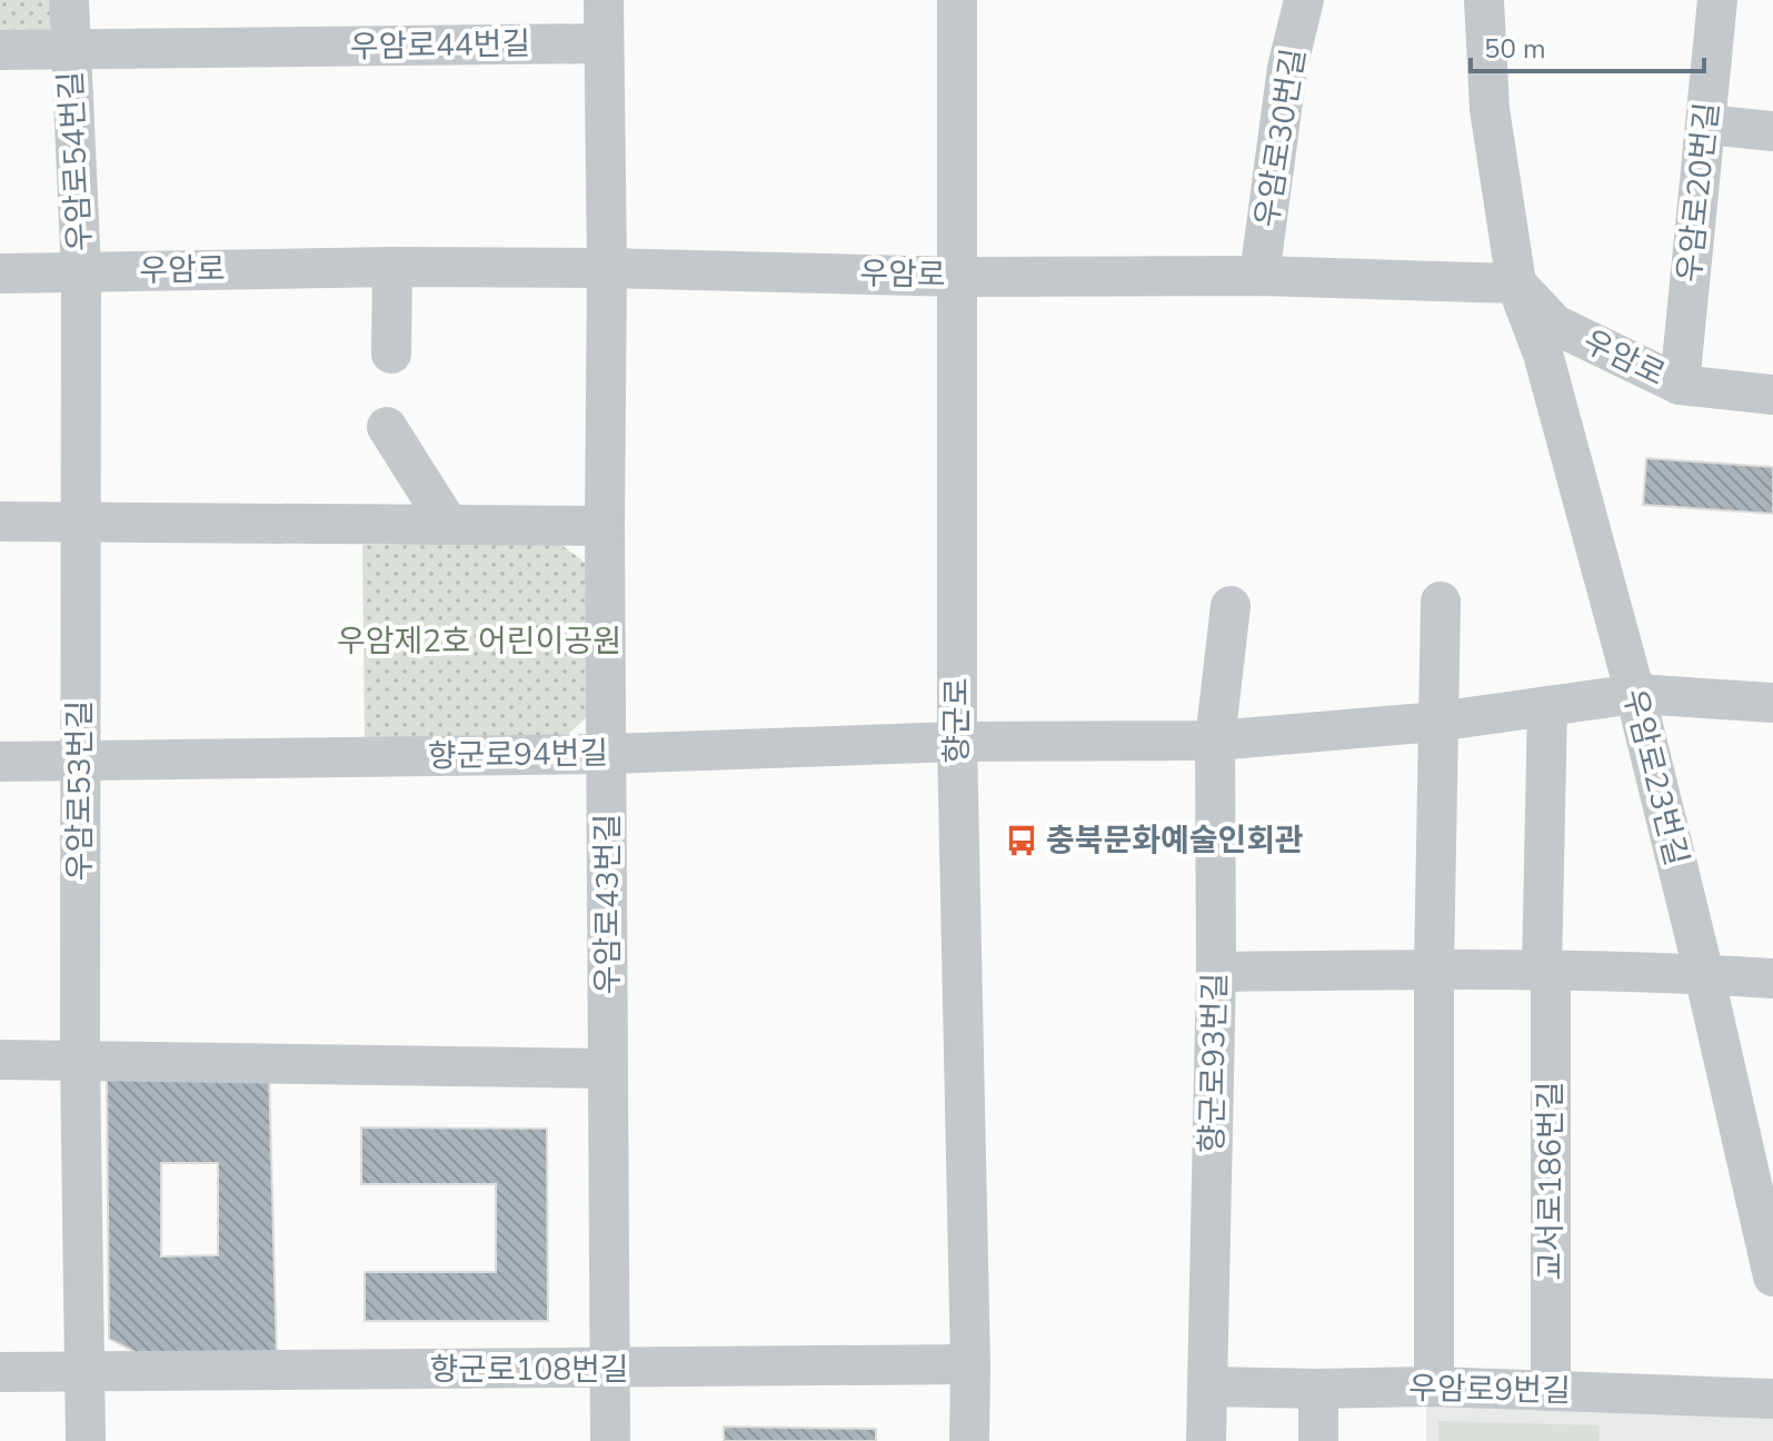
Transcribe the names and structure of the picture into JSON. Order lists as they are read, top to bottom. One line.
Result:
{"streets":{"street":["우암로44번길","우암로30번길","우암로54번길","우암로20번길","우암로","향군로","향군로94번길","우암로23번길","우암로53번길","우암로43번길","향군로93번길","교서로186번길","향군로108번길","우암로9번길"]},"crossings":[["우암로44번길","우암로54번길"],["우암로30번길","우암로"],["우암로54번길","우암로"],["우암로54번길","우암로53번길"],["우암로20번길","우암로"],["우암로","향군로"],["우암로","우암로23번길"],["우암로","우암로53번길"],["우암로","우암로43번길"],["향군로","향군로94번길"],["향군로","향군로108번길"],["향군로94번길","우암로53번길"],["향군로94번길","우암로43번길"],["우암로53번길","향군로108번길"],["우암로43번길","향군로108번길"],["향군로93번길","우암로9번길"],["교서로186번길","우암로9번길"]],"parks":["우암제2호 어린이공원"],"places":{"bus stop":["충북문화예술인회관"]},"scale_bar":"50 m"}
